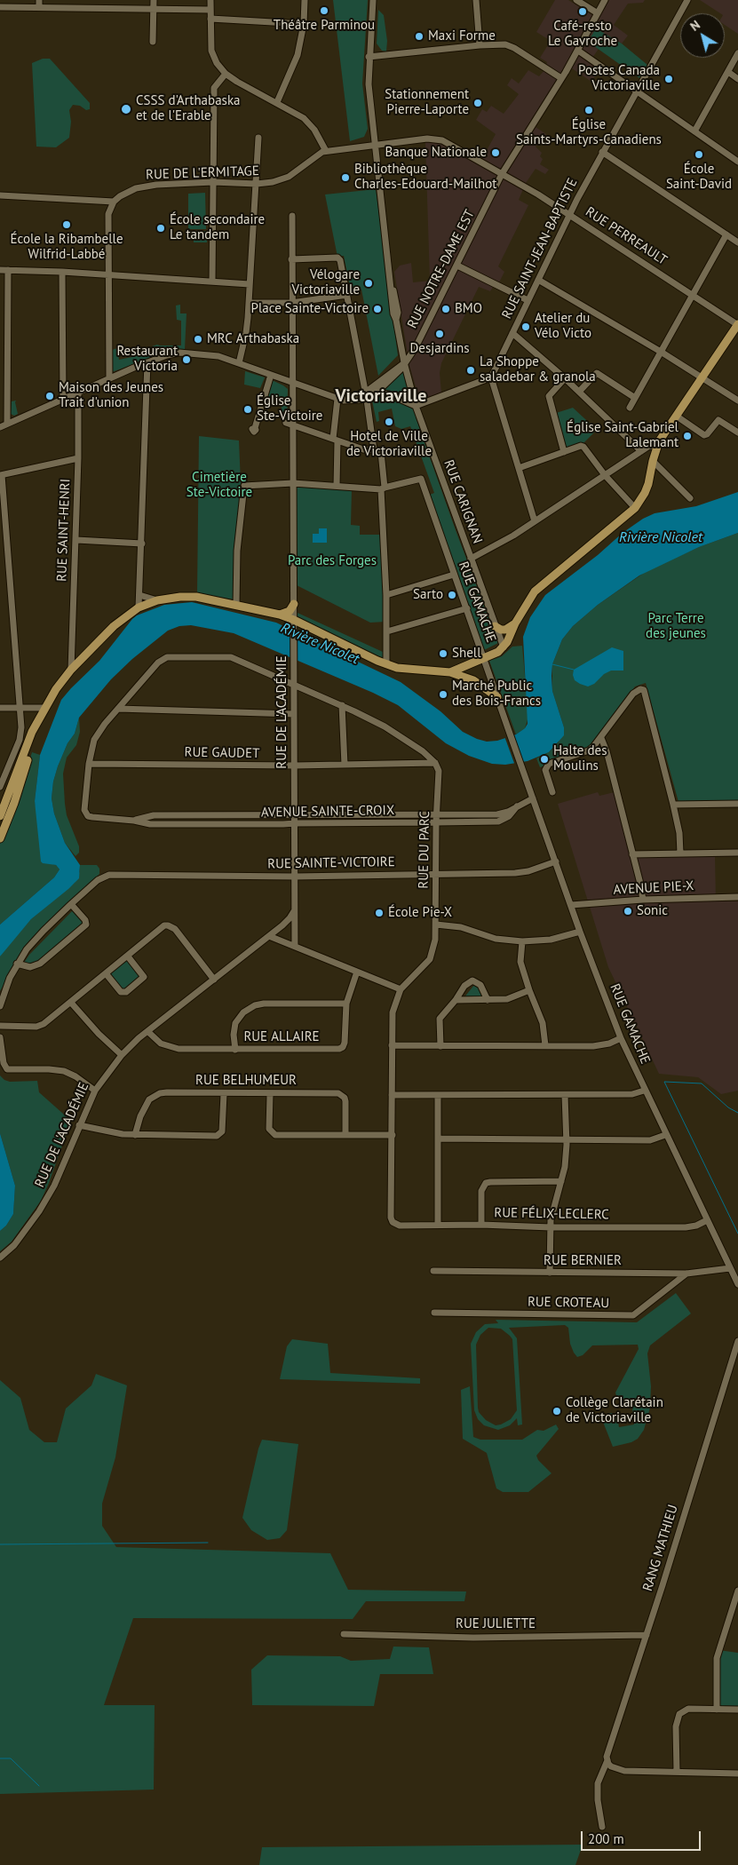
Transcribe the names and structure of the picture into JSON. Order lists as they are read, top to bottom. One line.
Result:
{"streets":{"street":["RUE DE L'ERMITAGE","RUE PERREAULT","RUE SAINT-JEAN-BAPTISTE","RUE NOTRE-DAME EST","RUE CARIGNAN","RUE SAINT-HENRI","RUE GAMACHE","RUE DE L'ACADÉMIE","RUE GAUDET","AVENUE SAINTE-CROIX","RUE DU PARC","RUE SAINTE-VICTOIRE","AVENUE PIE-X","RUE ALLAIRE","RUE BELHUMEUR","RUE FÉLIX-LECLERC","RUE BERNIER","RUE CROTEAU","RANG MATHIEU","RUE JULIETTE"]},"crossings":[["RUE DE L'ERMITAGE","RUE PERREAULT"],["RUE DE L'ERMITAGE","RUE CARIGNAN"],["RUE PERREAULT","RUE SAINT-JEAN-BAPTISTE"],["RUE PERREAULT","RUE NOTRE-DAME EST"],["RUE PERREAULT","RUE CARIGNAN"],["RUE NOTRE-DAME EST","RUE CARIGNAN"],["RUE GAMACHE","AVENUE SAINTE-CROIX"],["RUE GAMACHE","RUE SAINTE-VICTOIRE"],["RUE GAMACHE","AVENUE PIE-X"],["RUE GAMACHE","RUE FÉLIX-LECLERC"],["RUE GAMACHE","RUE BERNIER"],["RUE DE L'ACADÉMIE","RUE GAUDET"],["RUE DE L'ACADÉMIE","AVENUE SAINTE-CROIX"],["RUE DE L'ACADÉMIE","RUE SAINTE-VICTOIRE"],["RUE DE L'ACADÉMIE","RUE ALLAIRE"],["RUE GAUDET","AVENUE SAINTE-CROIX"],["RUE GAUDET","RUE DU PARC"],["AVENUE SAINTE-CROIX","RUE DU PARC"],["RUE DU PARC","RUE SAINTE-VICTOIRE"],["RUE DU PARC","RUE FÉLIX-LECLERC"],["RUE BERNIER","RUE CROTEAU"],["RANG MATHIEU","RUE JULIETTE"]],"districts":["Victoriaville"],"water":["Rivière Nicolet"],"parks":["Cimetière Ste-Victoire","Parc des Forges","Parc Terre des jeunes"],"places":["Théâtre Parminou","Café-resto Le Gavroche","Maxi Forme","Postes Canada Victoriaville","Stationnement Pierre-Laporte","CSSS d'Arthabaska et de l'Erable","Église Saints-Martyrs-Canadiens","Banque Nationale","École Saint-David","Bibliothèque Charles-Edouard-Mailhot","École la Ribambelle Wilfrid-Labbé","École secondaire Le tandem","Vélogare Victoriaville","Place Sainte-Victoire","BMO","Atelier du Vélo Victo","Desjardins","MRC Arthabaska","Restaurant Victoria","La Shoppe saladebar & granola","Maison des Jeunes Trait d'union","Église Ste-Victoire","Hotel de Ville de Victoriaville","Église Saint-Gabriel Lalemant","Sarto","Shell","Marché Public des Bois-Francs","Halte des Moulins","Sonic","École Pie-X","Collège Clarétain de Victoriaville"],"scale_bar":"200 m","north":"top left"}
